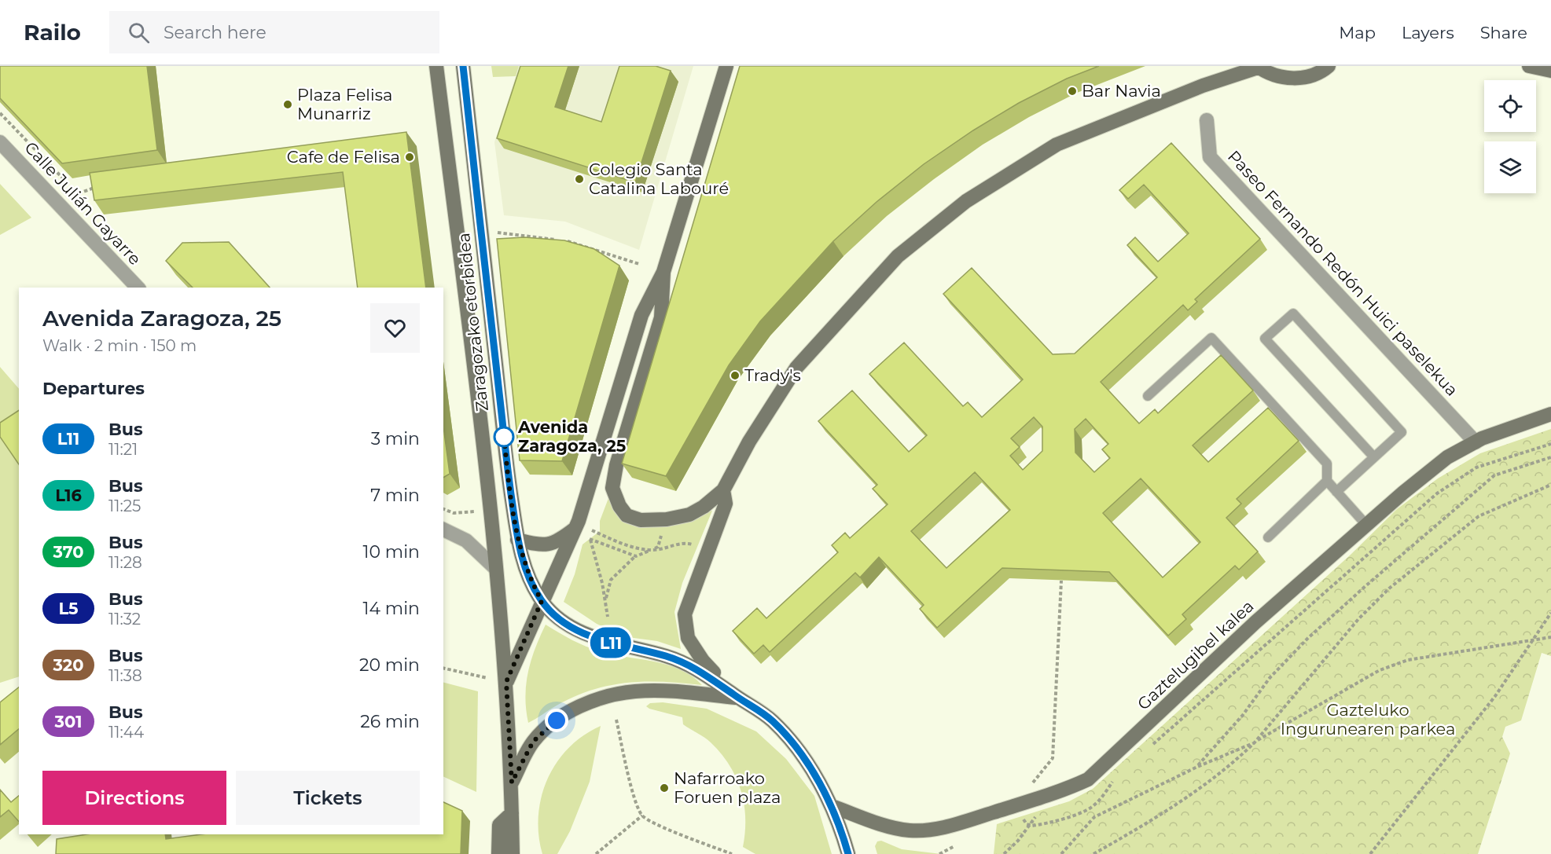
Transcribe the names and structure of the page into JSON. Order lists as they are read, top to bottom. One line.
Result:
{"streets":{"street":["Calle Julián Gayarre","Paseo Fernando Redón Huici paselekua","Zaragozako etorbidea","Gaztelugibel kalea"]},"crossings":[["Paseo Fernando Redón Huici paselekua","Gaztelugibel kalea"]],"parks":["Gazteluko Ingurunearen parkea"],"places":["Bar Navia","Plaza Felisa Munarriz","Cafe de Felisa","Colegio Santa Catalina Labouré","Trady's","Avenida Zaragoza, 25","Nafarroako Foruen plaza"],"lines":["bus line L11"],"page":{"header":"Railo","search":"Search here","nav":["Map","Layers","Share"],"on_map":"L11","heading":[["Avenida Zaragoza, 25","Walk · 2 min · 150 m"],"Departures"],"list":[{"mark":"L11","name":"Bus","note":"11:21","value":"3 min"},{"mark":"L16","name":"Bus","note":"11:25","value":"7 min"},{"mark":"370","name":"Bus","note":"11:28","value":"10 min"},{"mark":"L5","name":"Bus","note":"11:32","value":"14 min"},{"mark":"320","name":"Bus","note":"11:38","value":"20 min"},{"mark":"301","name":"Bus","note":"11:44","value":"26 min"}],"buttons":["Directions","Tickets"]}}
